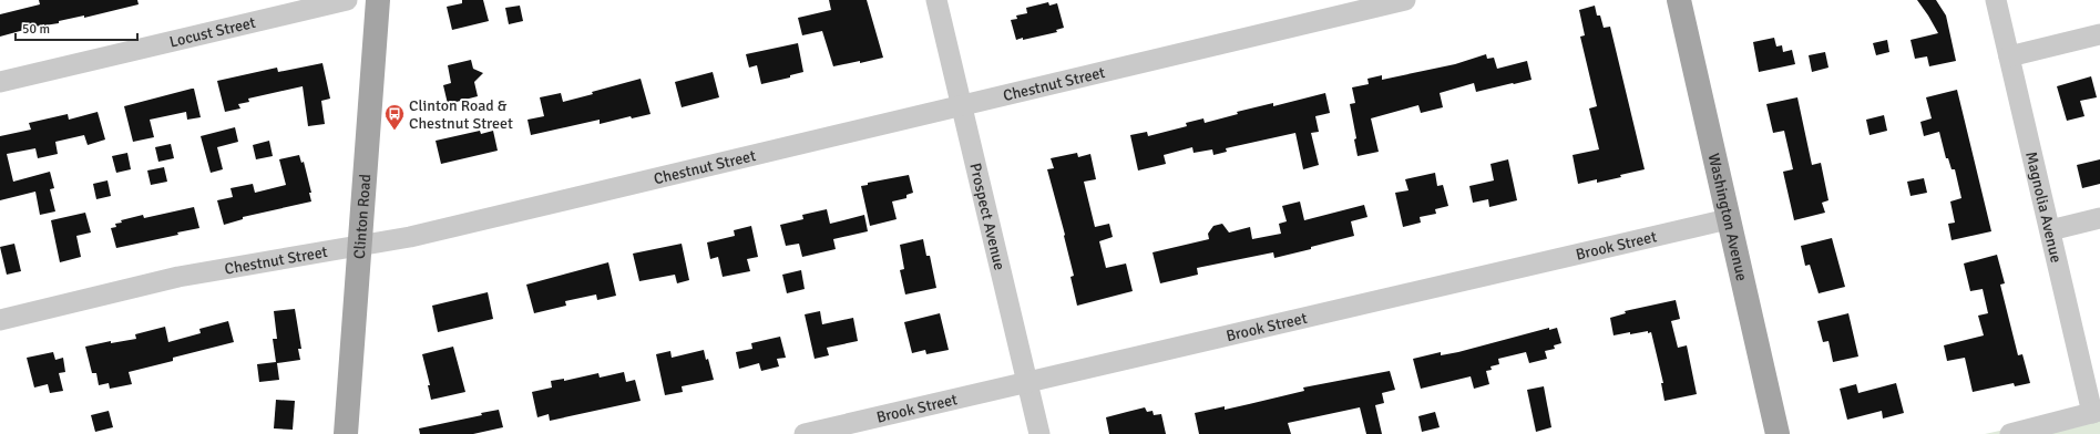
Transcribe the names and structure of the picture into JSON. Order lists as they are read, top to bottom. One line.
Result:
{"streets":{"main road":["Clinton Road","Washington Avenue"],"street":["Locust Street","Chestnut Street","Magnolia Avenue","Prospect Avenue","Brook Street"]},"crossings":[["Chestnut Street","Clinton Road"],["Chestnut Street","Prospect Avenue"],["Prospect Avenue","Brook Street"],["Washington Avenue","Brook Street"]],"places":{"bus stop":["Clinton Road & Chestnut Street"]},"scale_bar":"50 m"}
